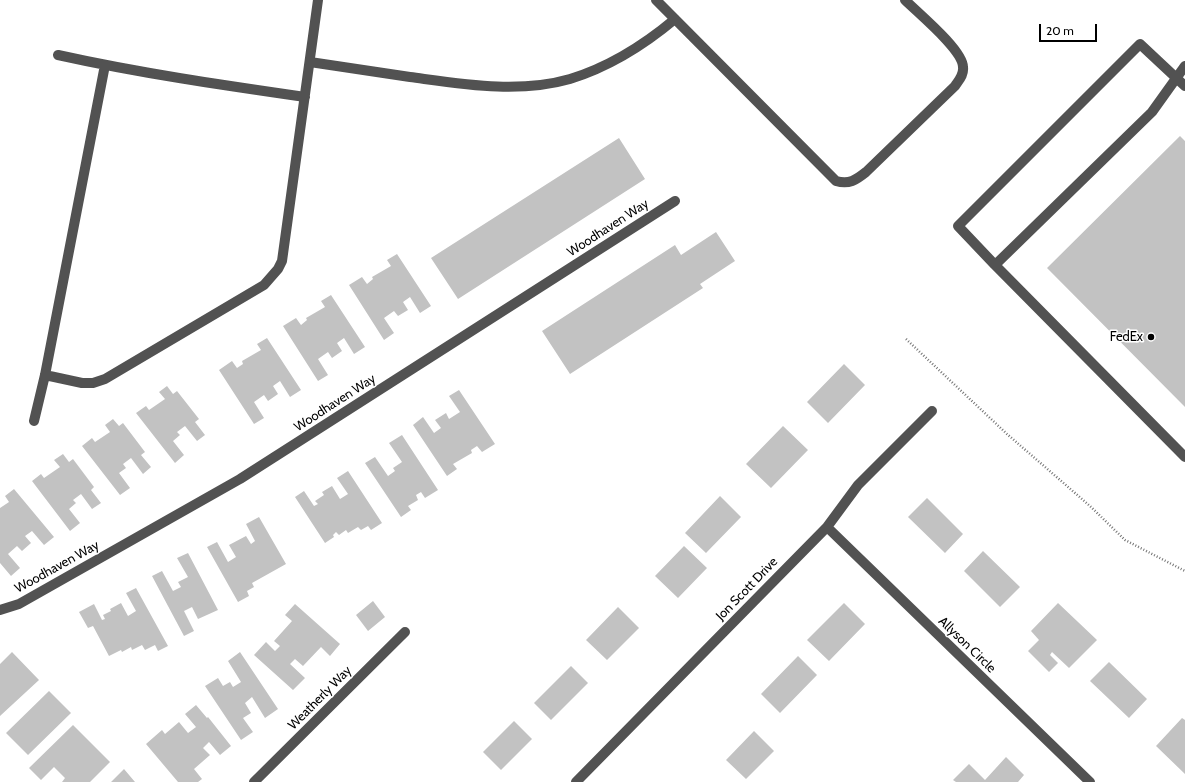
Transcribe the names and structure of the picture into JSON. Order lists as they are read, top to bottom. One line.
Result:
{"streets":{"street":["Woodhaven Way","Jon Scott Drive","Allyson Circle","Weatherly Way"]},"crossings":[["Jon Scott Drive","Allyson Circle"]],"places":["FedEx"],"scale_bar":"20 m"}
